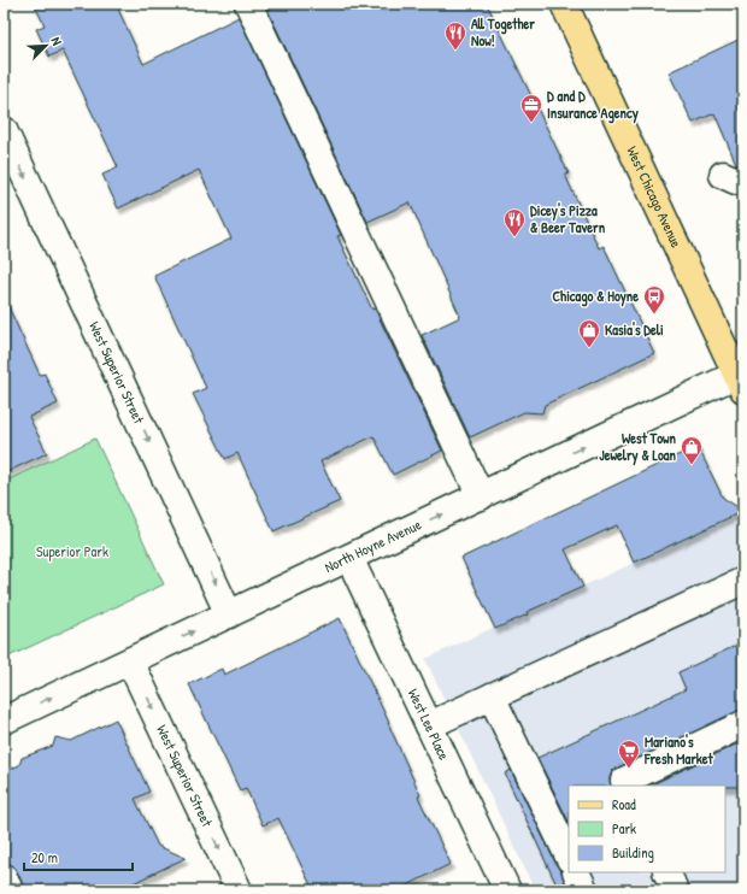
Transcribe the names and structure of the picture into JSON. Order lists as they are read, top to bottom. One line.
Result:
{"streets":{"main road":["West Chicago Avenue"],"street":["West Superior Street","North Hoyne Avenue","West Lee Place"]},"crossings":[["West Chicago Avenue","North Hoyne Avenue"],["West Superior Street","North Hoyne Avenue"],["North Hoyne Avenue","West Lee Place"]],"one_way":["West Superior Street"],"parks":["Superior Park"],"places":{"restaurant":["All Together Now!","Dicey's Pizza & Beer Tavern"],"office":["D and D Insurance Agency"],"bus stop":["Chicago & Hoyne"],"shop":["Kasia's Deli","West Town Jewelry & Loan"],"supermarket":["Mariano's Fresh Market"]},"legend":["Road","Park","Building"],"scale_bar":"20 m","north":"top right"}
